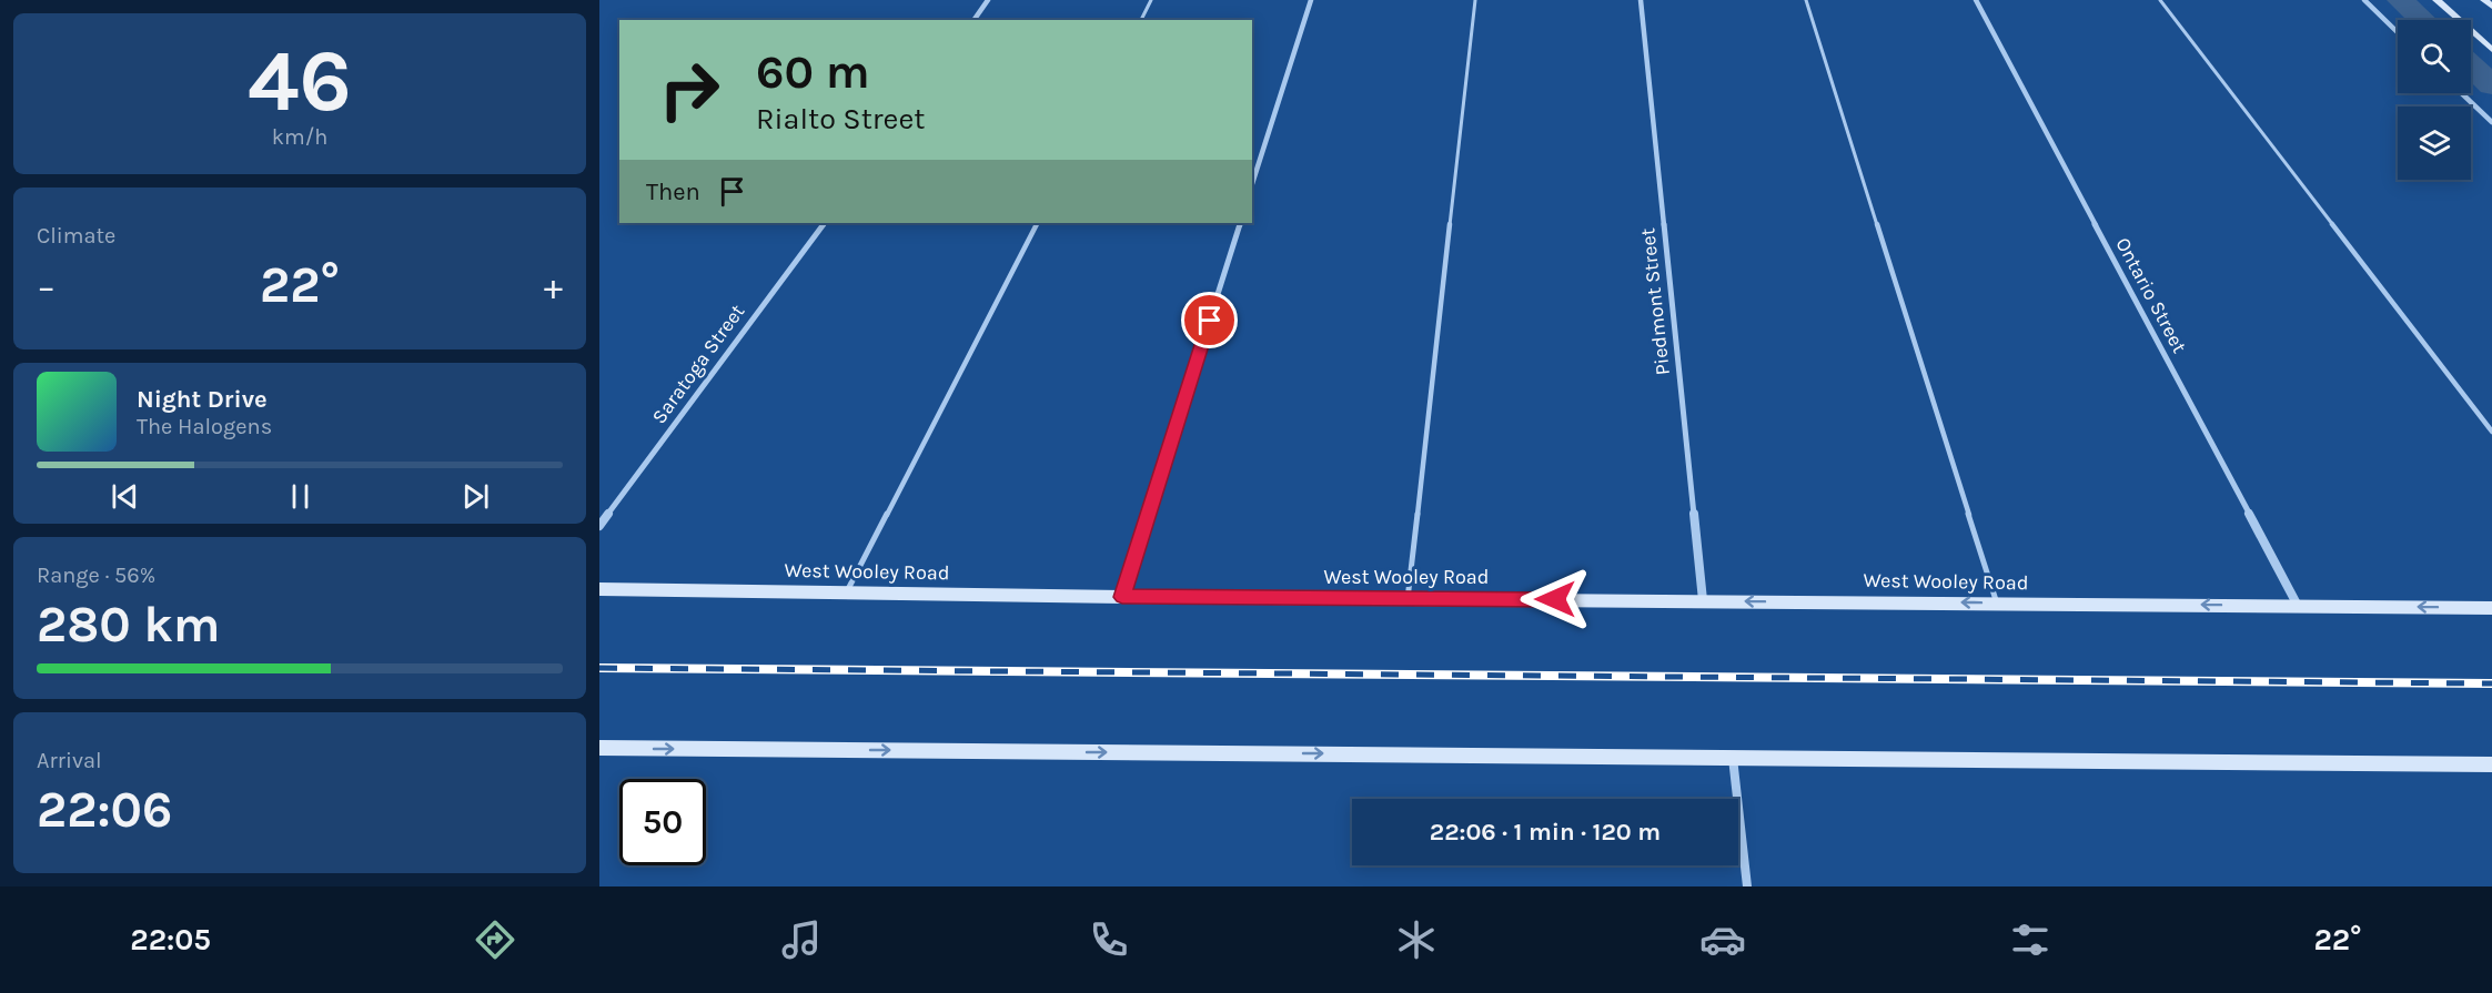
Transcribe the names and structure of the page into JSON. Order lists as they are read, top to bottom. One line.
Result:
{"streets":{"main road":["West Wooley Road"],"street":["Ontario Street","Piedmont Street","Saratoga Street"]},"crossings":[["Ontario Street","West Wooley Road"],["Piedmont Street","West Wooley Road"]],"one_way":["West Wooley Road"],"page":{"tile":[["46","km/h"],"Climate",["Range · 56%","280 km"],["Arrival","22:06"]],"turn":["60 m","Rialto Street"],"then":"Then","heat":["−","22°","+"],"song":["Night Drive","The Halogens"],"limit":"50","trip":"22:06 · 1 min · 120 m","tabs":["22:05","22°"]}}
